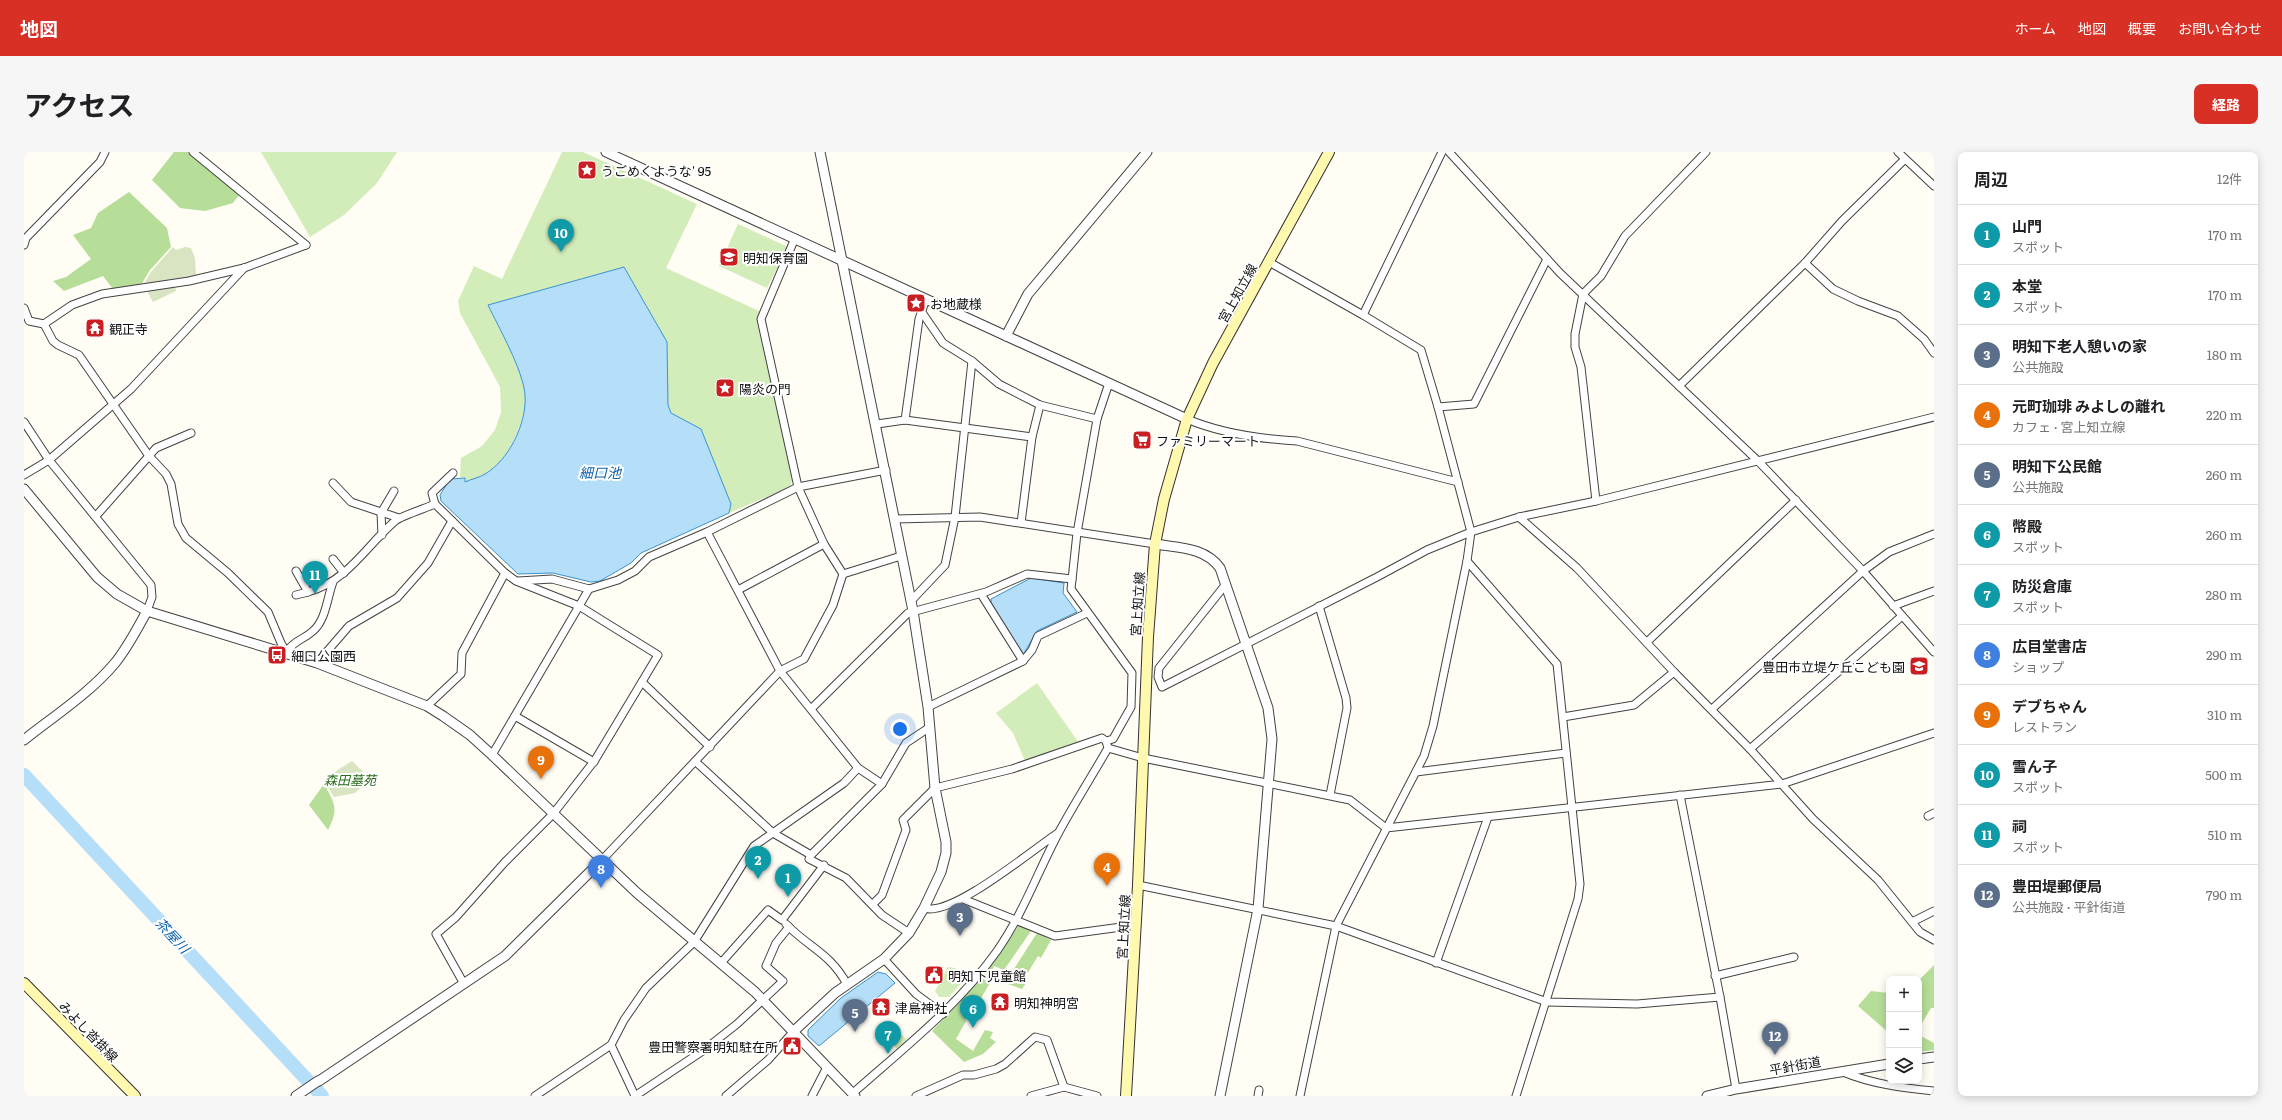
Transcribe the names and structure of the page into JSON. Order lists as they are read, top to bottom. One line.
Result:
{"streets":{"main road":["宮上知立線","みよし沓掛線"],"street":["平針街道"]},"water":["細口池","茶屋川"],"parks":["森田墓苑"],"places":{"place":["うごめくような' 95","お地蔵様","陽炎の門"],"school or university":["明知保育園","豊田市立堤ケ丘こども園"],"temple":["観正寺","明知神明宮","津島神社"],"supermarket":["ファミリーマート"],"bus stop":["細口公園西"],"public building":["明知下児童館","豊田警察署明知駐在所"]},"page":{"header":"地図","nav":["ホーム","地図","概要","お問い合わせ"],"title":"アクセス","buttons":"経路","heading":["周辺","12件"],"list":[{"mark":"1","name":"山門","note":"スポット","value":"170 m"},{"mark":"2","name":"本堂","note":"スポット","value":"170 m"},{"mark":"3","name":"明知下老人憩いの家","note":"公共施設","value":"180 m"},{"mark":"4","name":"元町珈琲 みよしの離れ","note":"カフェ · 宮上知立線","value":"220 m"},{"mark":"5","name":"明知下公民館","note":"公共施設","value":"260 m"},{"mark":"6","name":"幣殿","note":"スポット","value":"260 m"},{"mark":"7","name":"防災倉庫","note":"スポット","value":"280 m"},{"mark":"8","name":"広目堂書店","note":"ショップ","value":"290 m"},{"mark":"9","name":"デブちゃん","note":"レストラン","value":"310 m"},{"mark":"10","name":"雪ん子","note":"スポット","value":"500 m"},{"mark":"11","name":"祠","note":"スポット","value":"510 m"},{"mark":"12","name":"豊田堤郵便局","note":"公共施設 · 平針街道","value":"790 m"}],"pins":["10","11","9","2","4","8","1","3","6","5","7","12"],"map_buttons":["+","−"]}}
